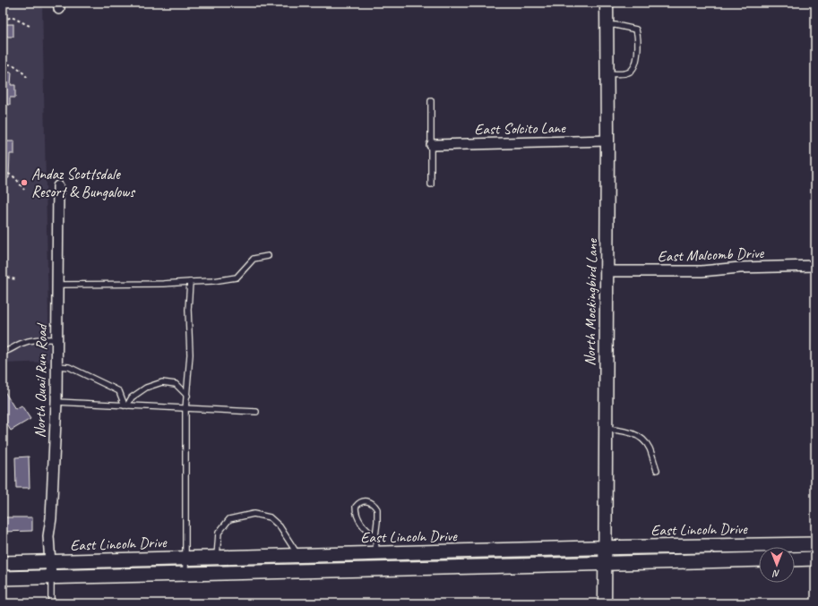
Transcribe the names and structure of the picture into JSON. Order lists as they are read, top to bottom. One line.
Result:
{"streets":{"main road":["East Lincoln Drive"],"street":["East Solcito Lane","East Malcomb Drive","North Mockingbird Lane","North Quail Run Road"]},"crossings":[["East Solcito Lane","North Mockingbird Lane"],["East Malcomb Drive","North Mockingbird Lane"],["North Mockingbird Lane","East Lincoln Drive"],["North Quail Run Road","East Lincoln Drive"]],"places":["Andaz Scottsdale Resort & Bungalows"],"north":"bottom"}
